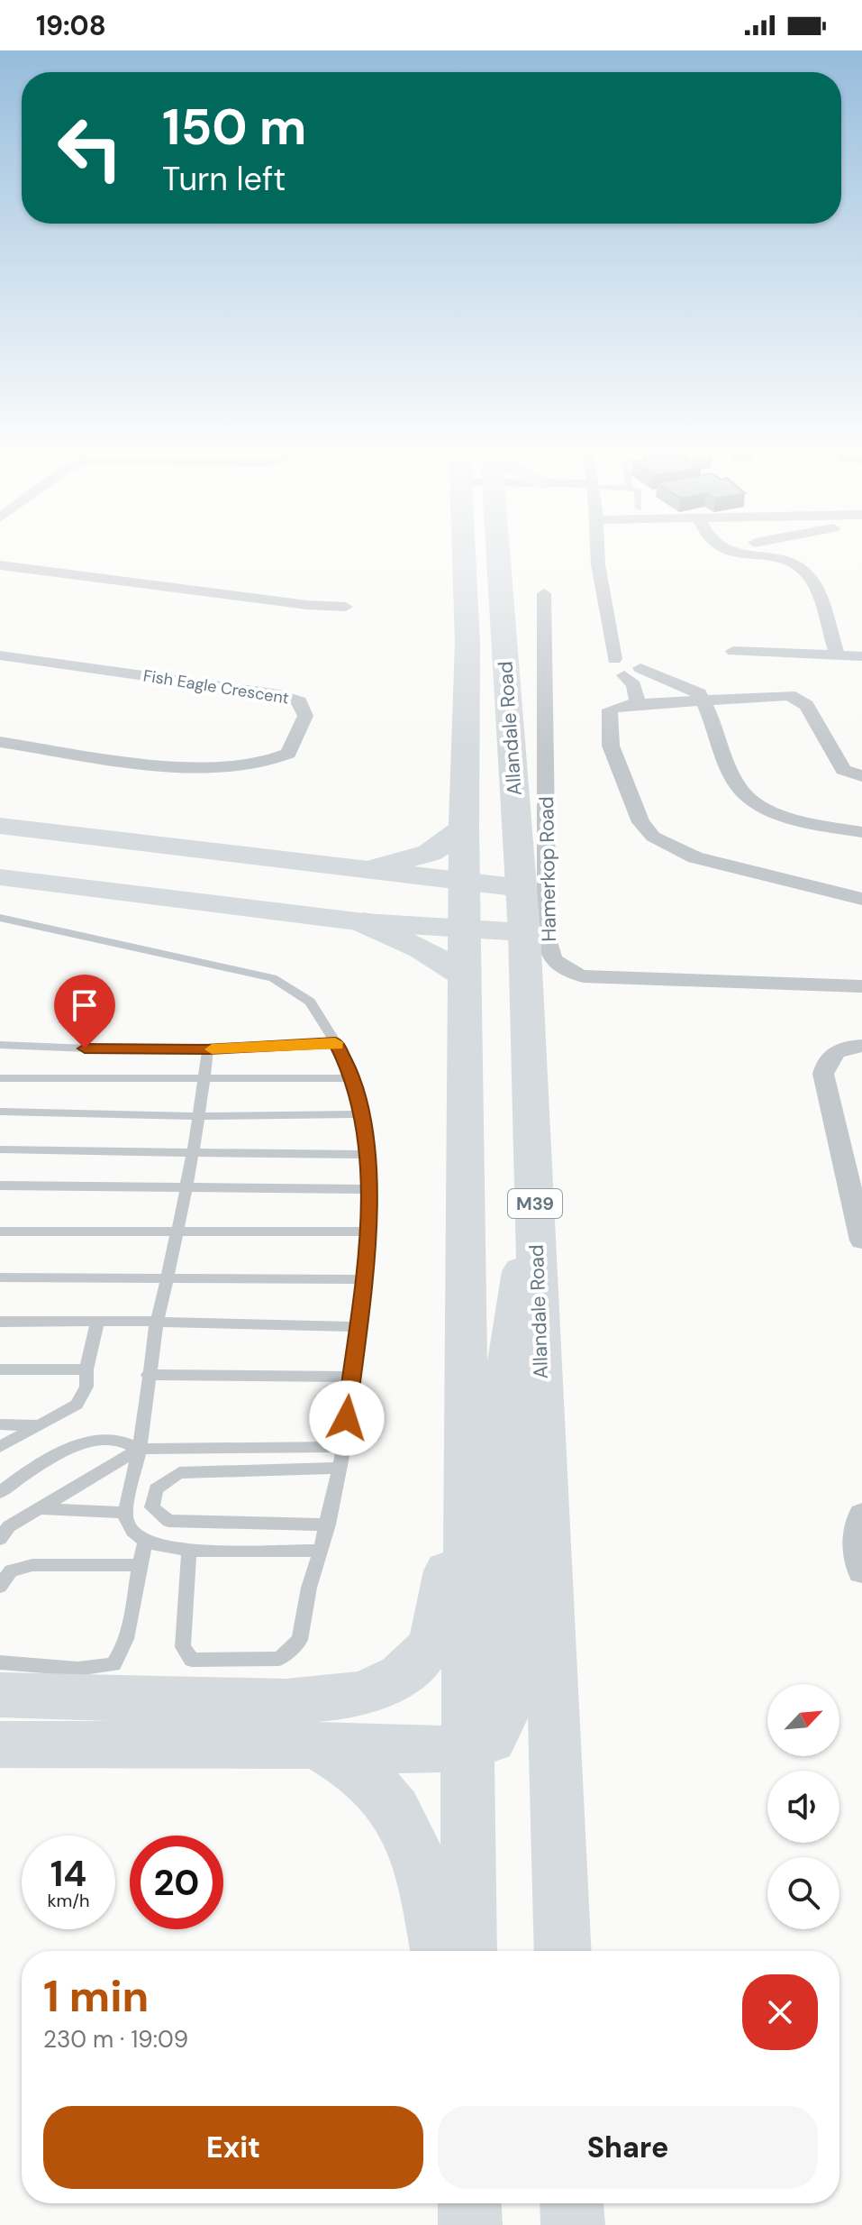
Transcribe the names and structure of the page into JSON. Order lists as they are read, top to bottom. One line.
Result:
{"streets":{"main road":["Allandale Road","M39"],"street":["Fish Eagle Crescent","Hamerkop Road"]},"north":"top right","page":{"status":"19:08","turn":["150 m","Turn left"],"speed":"14 km/h","limit":"20","heading":["1 min","230 m · 19:09"],"buttons":["Exit","Share"]}}
